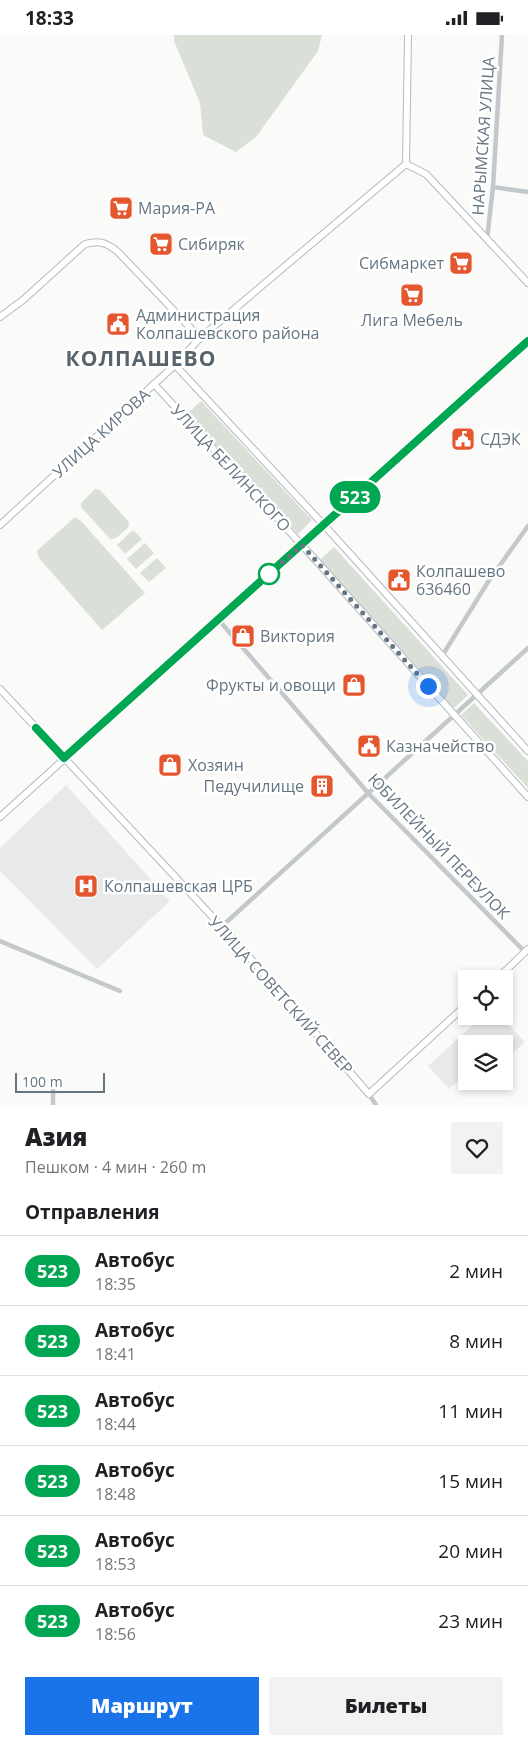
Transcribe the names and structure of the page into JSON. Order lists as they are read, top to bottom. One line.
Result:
{"streets":{"street":["НАРЫМСКАЯ УЛИЦА","УЛИЦА КИРОВА","УЛИЦА БЕЛИНСКОГО","ЮБИЛЕЙНЫЙ ПЕРЕУЛОК","УЛИЦА СОВЕТСКИЙ СЕВЕР"]},"crossings":[["УЛИЦА КИРОВА","УЛИЦА БЕЛИНСКОГО"]],"districts":["КОЛПАШЕВО"],"places":{"supermarket":["Мария-РА","Сибиряк","Сибмаркет","Лига Мебель"],"public building":["Администрация Колпашевского района","СДЭК","Колпашево 636460","Казначейство"],"shop":["Виктория","Фрукты и овощи","Хозяин"],"building":["Педучилище"],"hospital":["Колпашевская ЦРБ"]},"lines":["bus line 523"],"scale_bar":"100 m","page":{"status":"18:33","on_map":"523","scale":"100 m","heading":[["Азия","Пешком · 4 мин · 260 m"],"Отправления"],"list":[{"mark":"523","name":"Автобус","note":"18:35","value":"2 мин"},{"mark":"523","name":"Автобус","note":"18:41","value":"8 мин"},{"mark":"523","name":"Автобус","note":"18:44","value":"11 мин"},{"mark":"523","name":"Автобус","note":"18:48","value":"15 мин"},{"mark":"523","name":"Автобус","note":"18:53","value":"20 мин"},{"mark":"523","name":"Автобус","note":"18:56","value":"23 мин"}],"buttons":["Маршрут","Билеты"]}}
